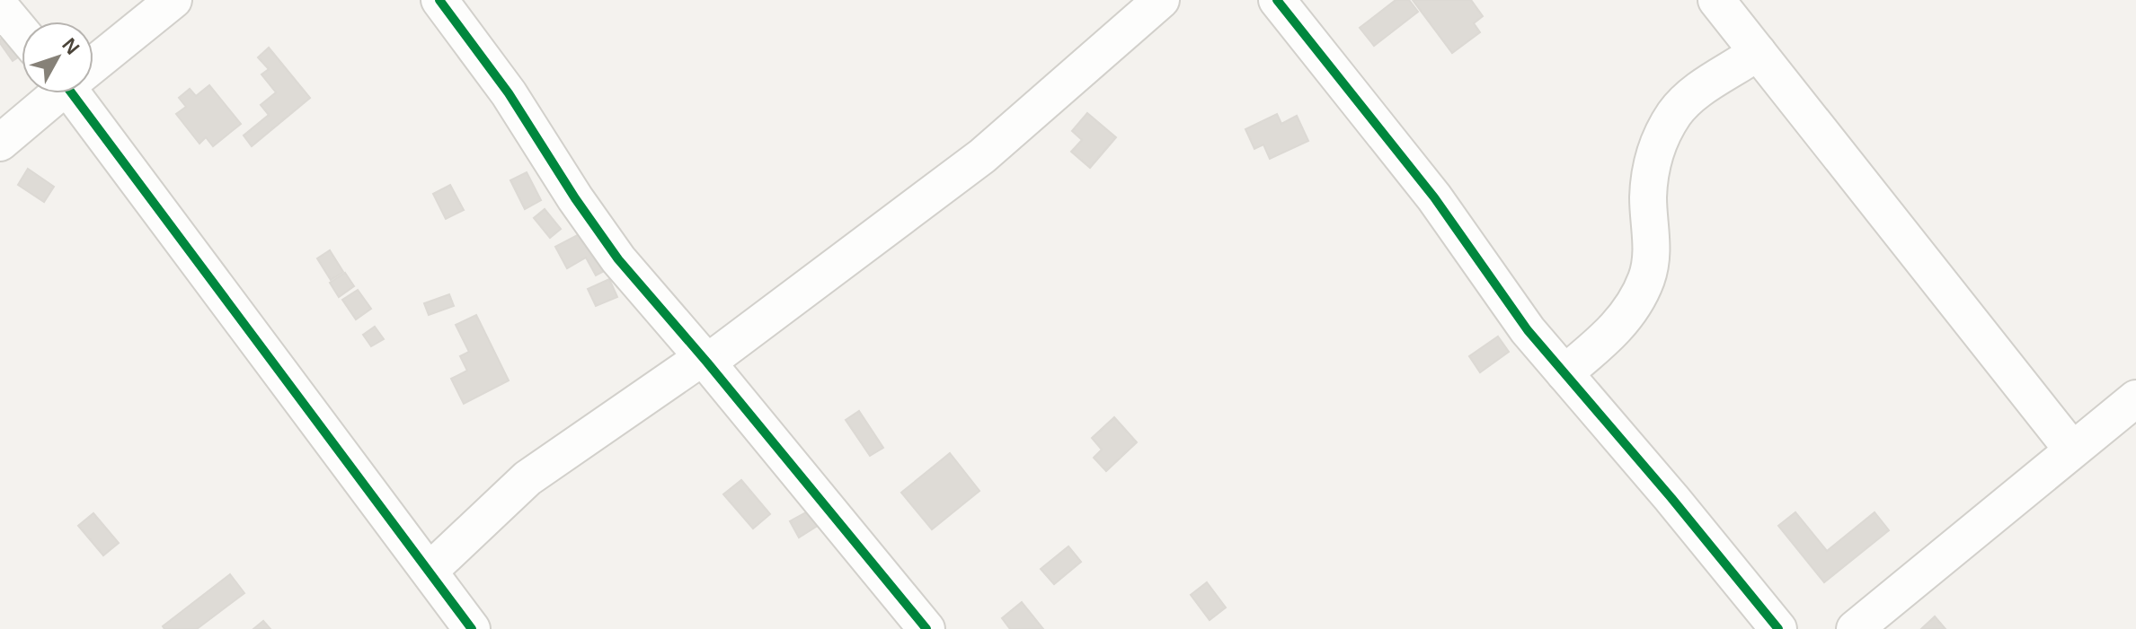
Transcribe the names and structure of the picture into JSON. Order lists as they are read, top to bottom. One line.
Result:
{"north":"top right"}
